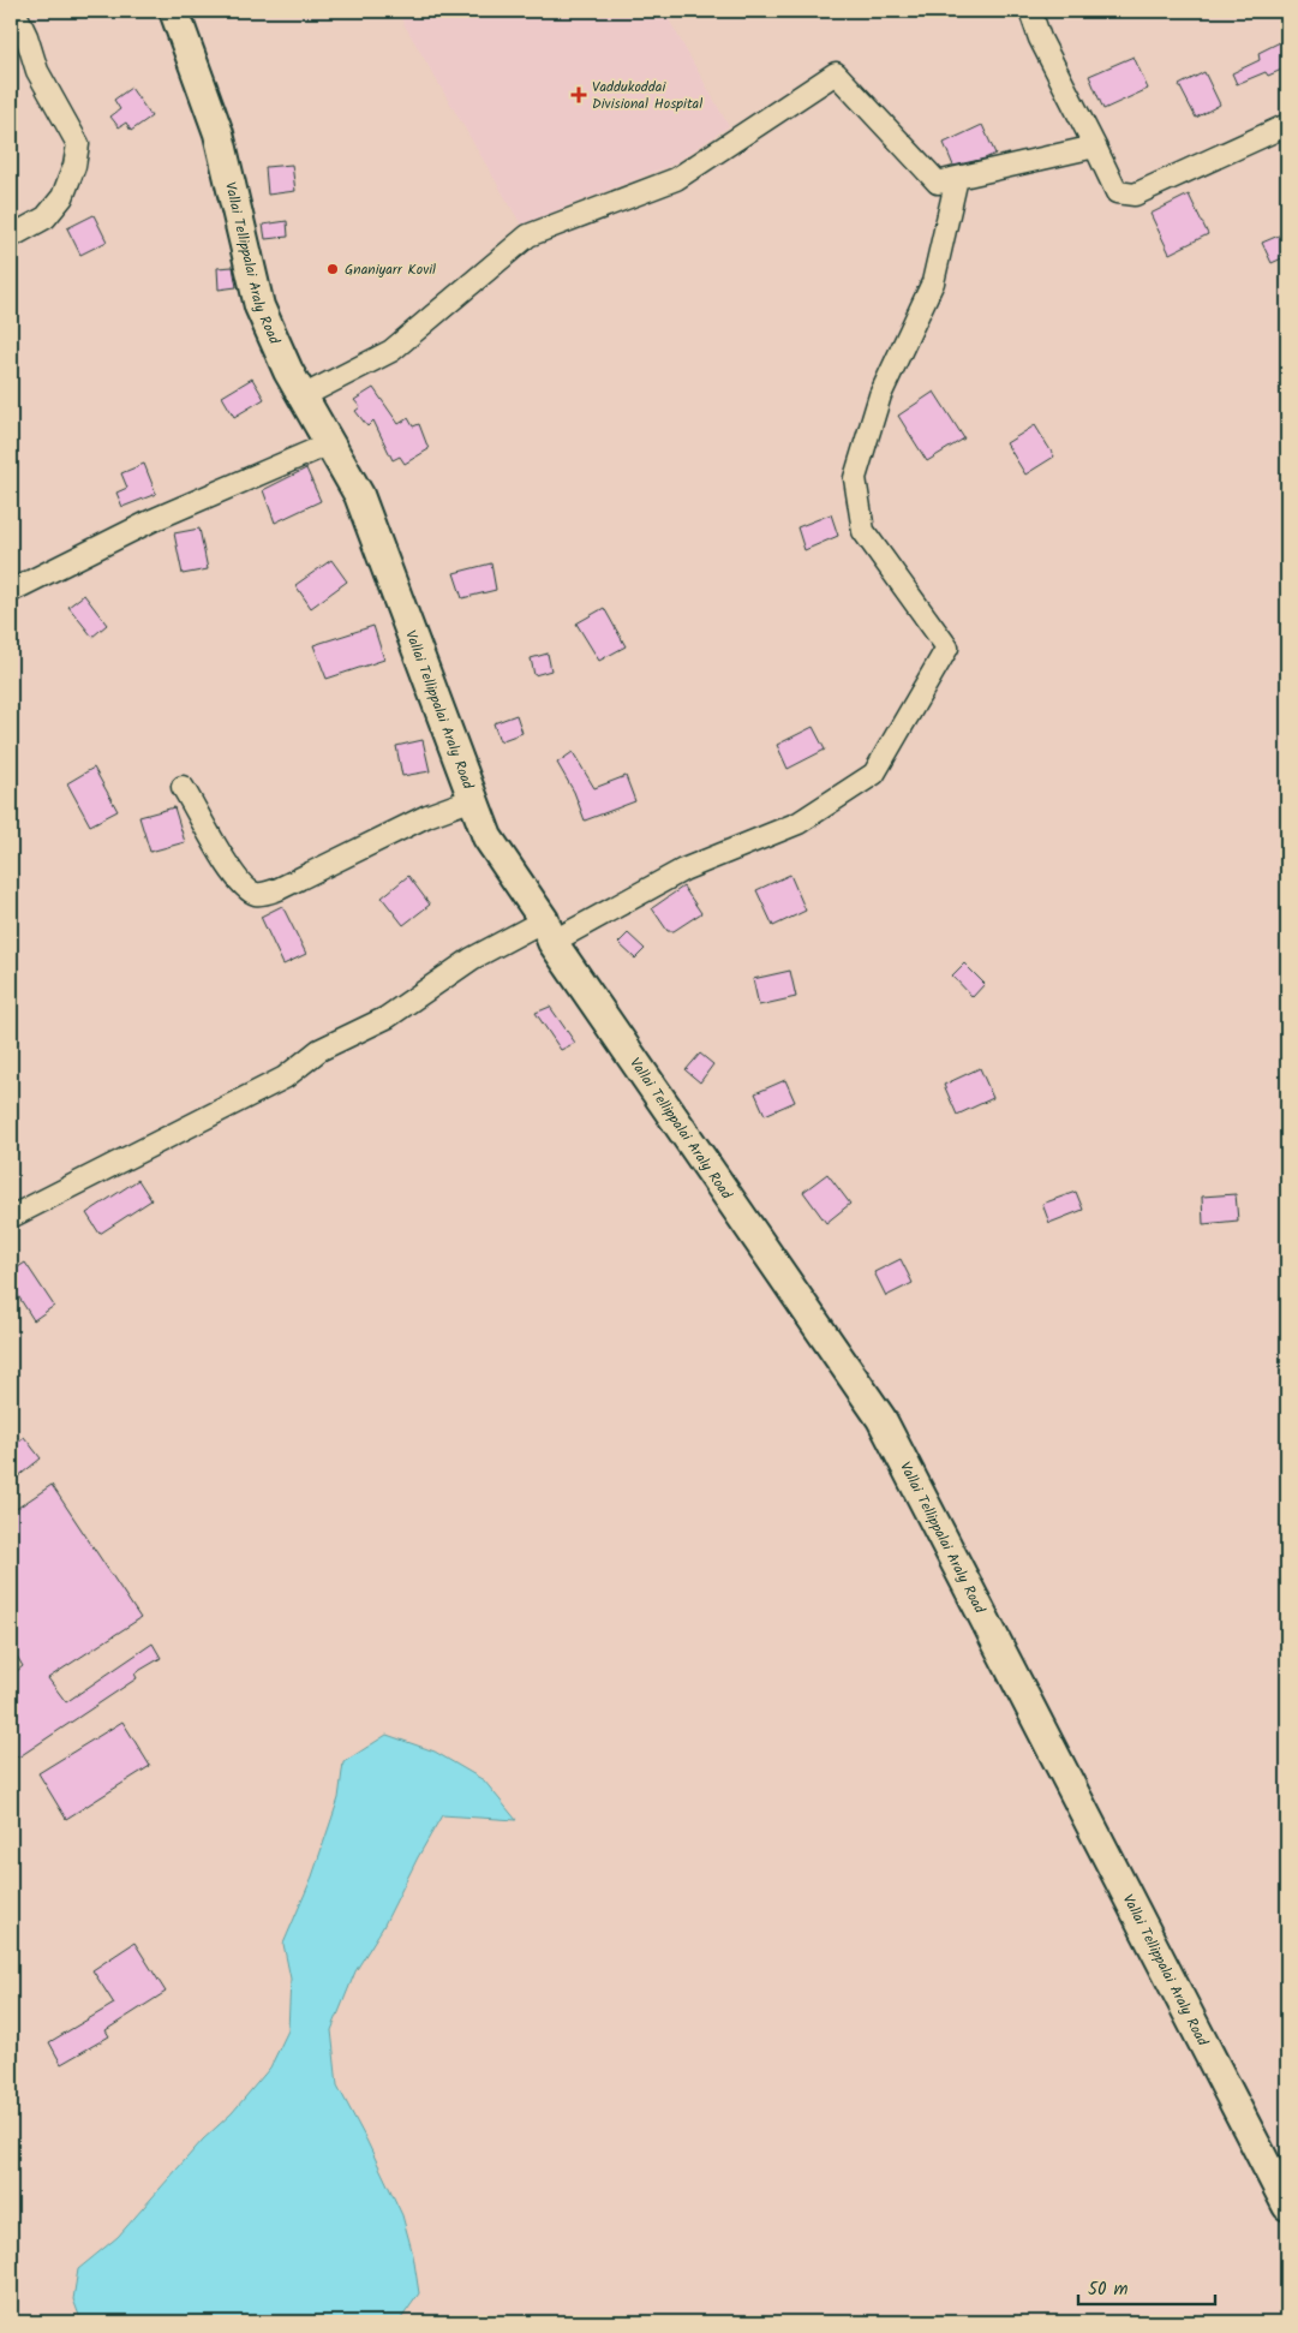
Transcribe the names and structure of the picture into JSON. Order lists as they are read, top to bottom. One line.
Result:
{"streets":{"main road":["Vallai Tellippalai Araly Road"]},"places":{"health":["Vaddukoddai Divisional Hospital"],"other":["Gnaniyarr Kovil"]},"scale_bar":"50 m"}
